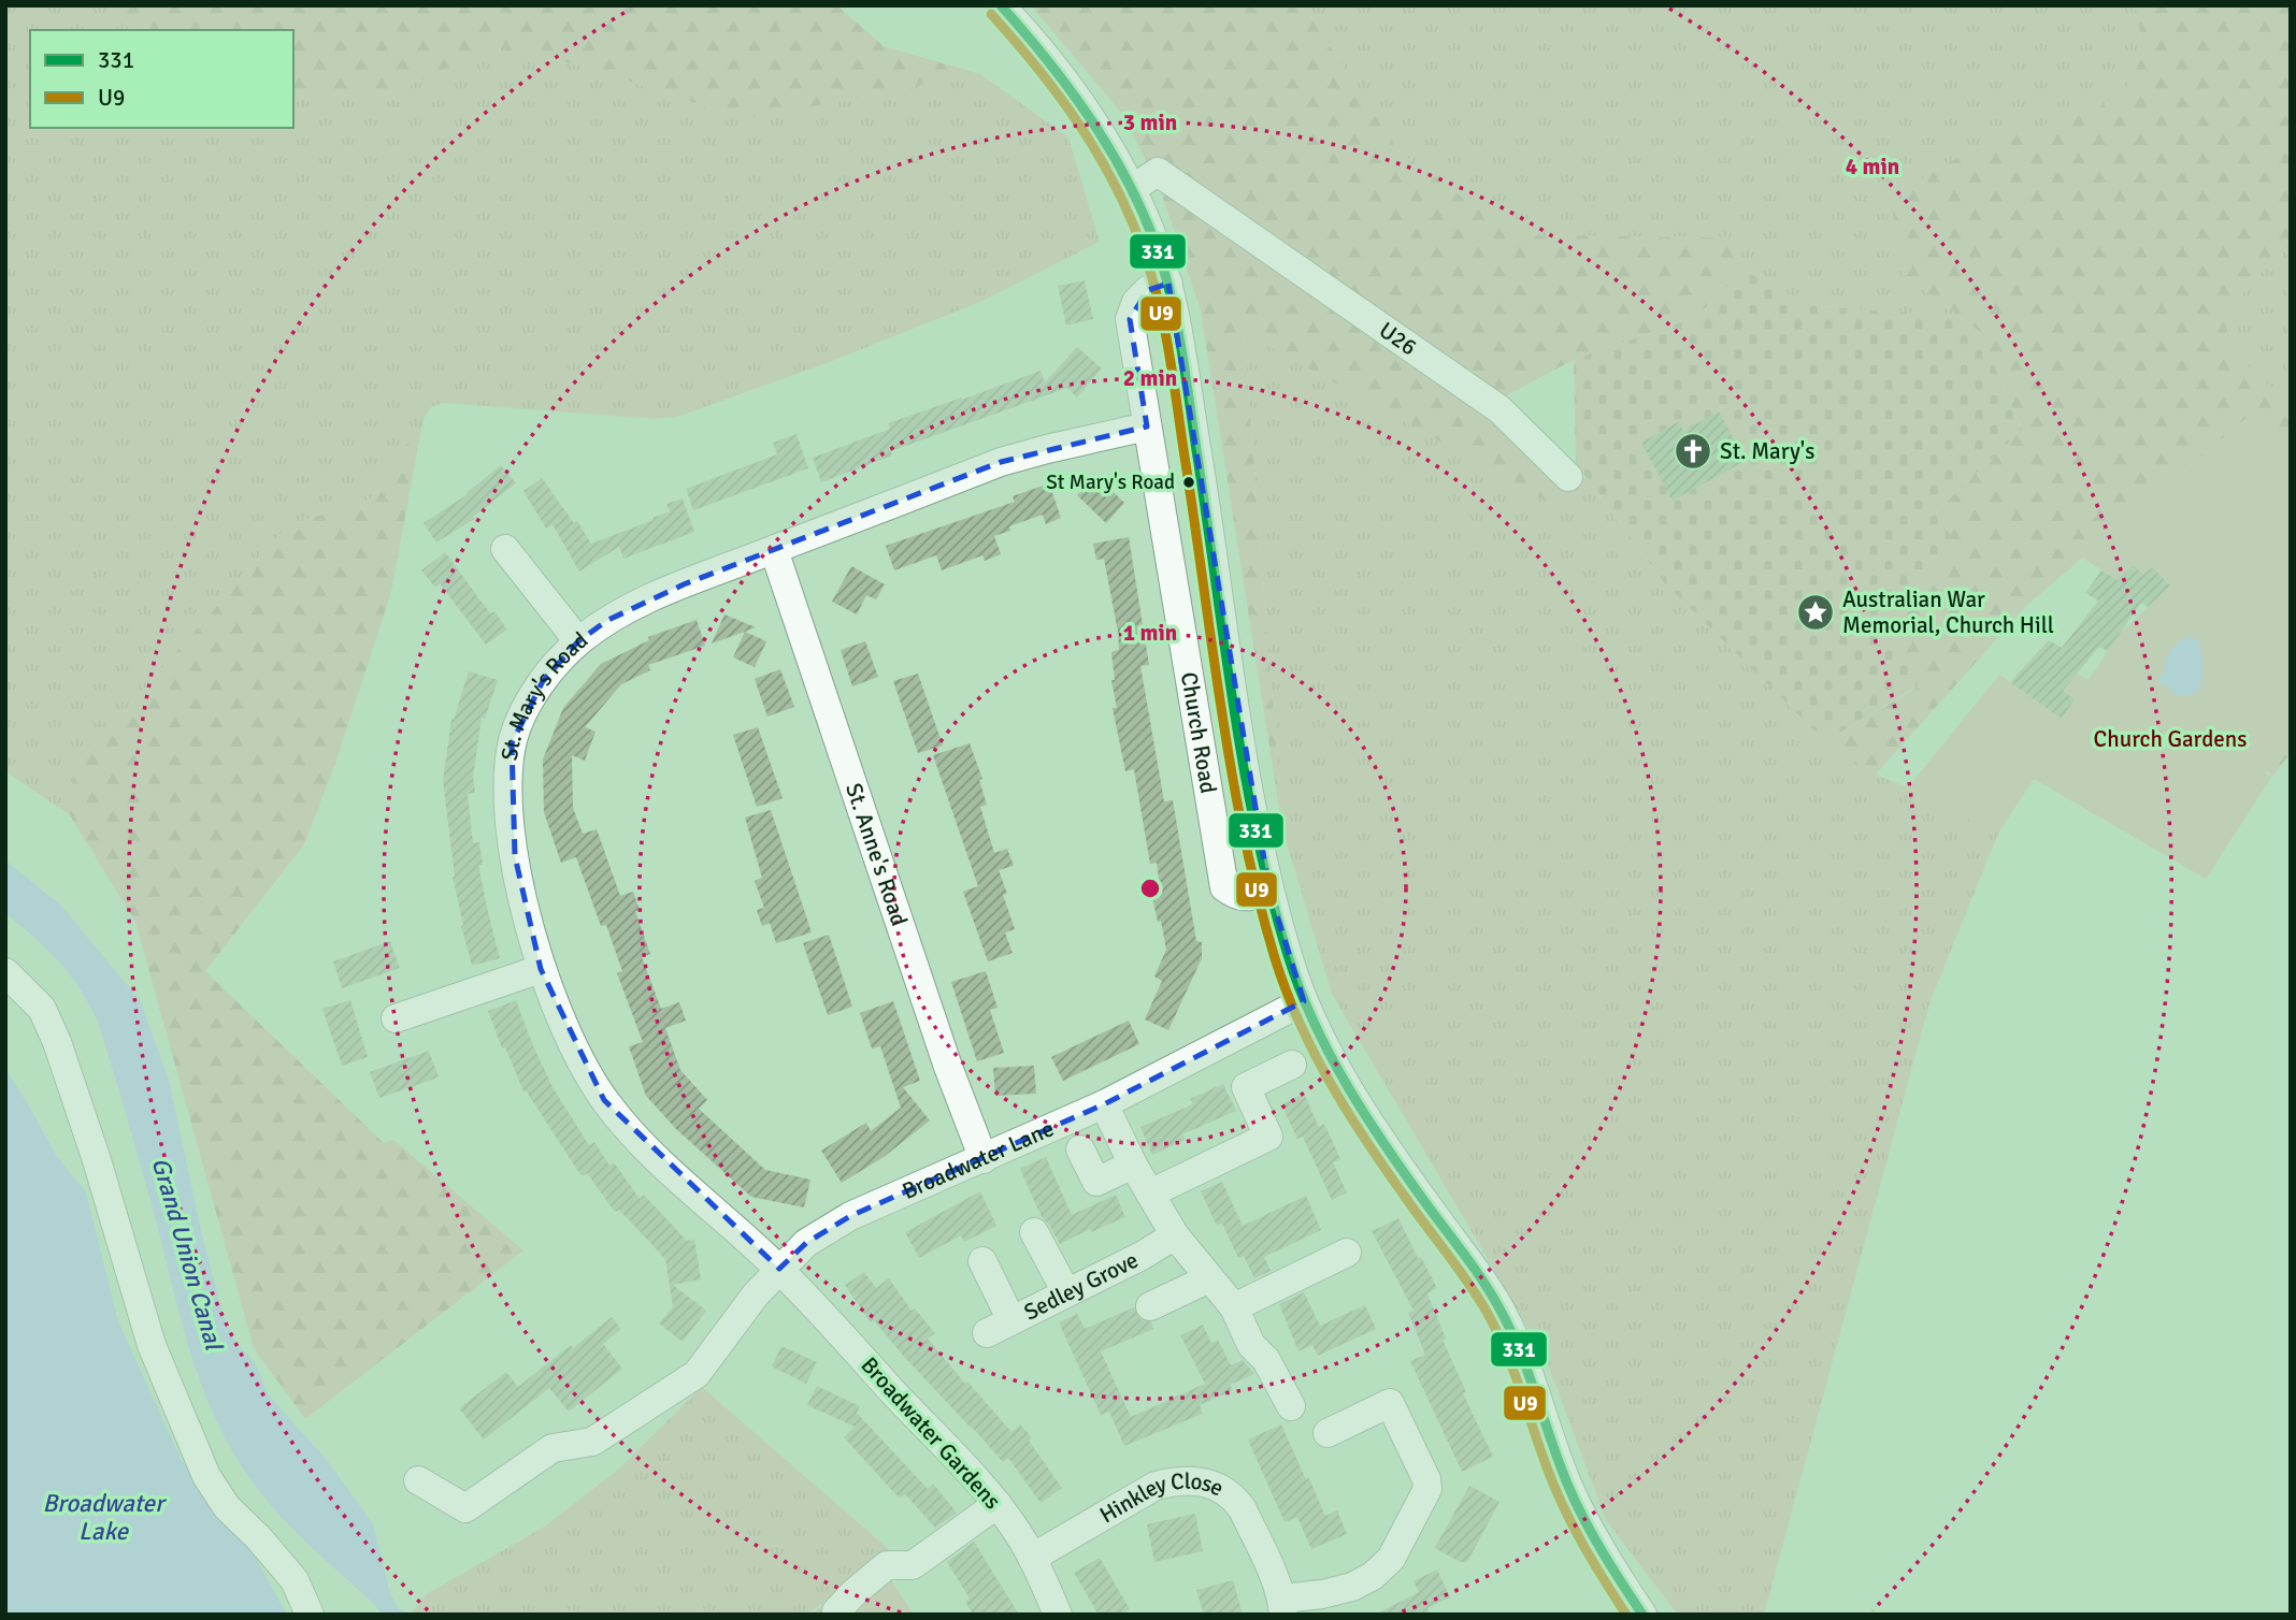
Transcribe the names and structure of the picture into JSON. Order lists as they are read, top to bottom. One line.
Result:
{"streets":{"street":["U26","St. Mary's Road","Church Road","St. Anne's Road","Broadwater Lane","Sedley Grove","Broadwater Gardens","Hinkley Close"]},"crossings":[["St. Mary's Road","Church Road"],["St. Mary's Road","St. Anne's Road"],["St. Mary's Road","Broadwater Lane"],["St. Mary's Road","Broadwater Gardens"],["St. Anne's Road","Broadwater Lane"],["Broadwater Lane","Broadwater Gardens"],["Broadwater Gardens","Hinkley Close"]],"water":["Grand Union Canal","Broadwater Lake"],"parks":["Church Gardens"],"places":{"church":["St. Mary's"],"other":["St Mary's Road"],"place":["Australian War Memorial, Church Hill"]},"lines":["transit line 331","transit line U9"],"legend":["331","U9"],"rings":["3 min","4 min","2 min","1 min"]}
